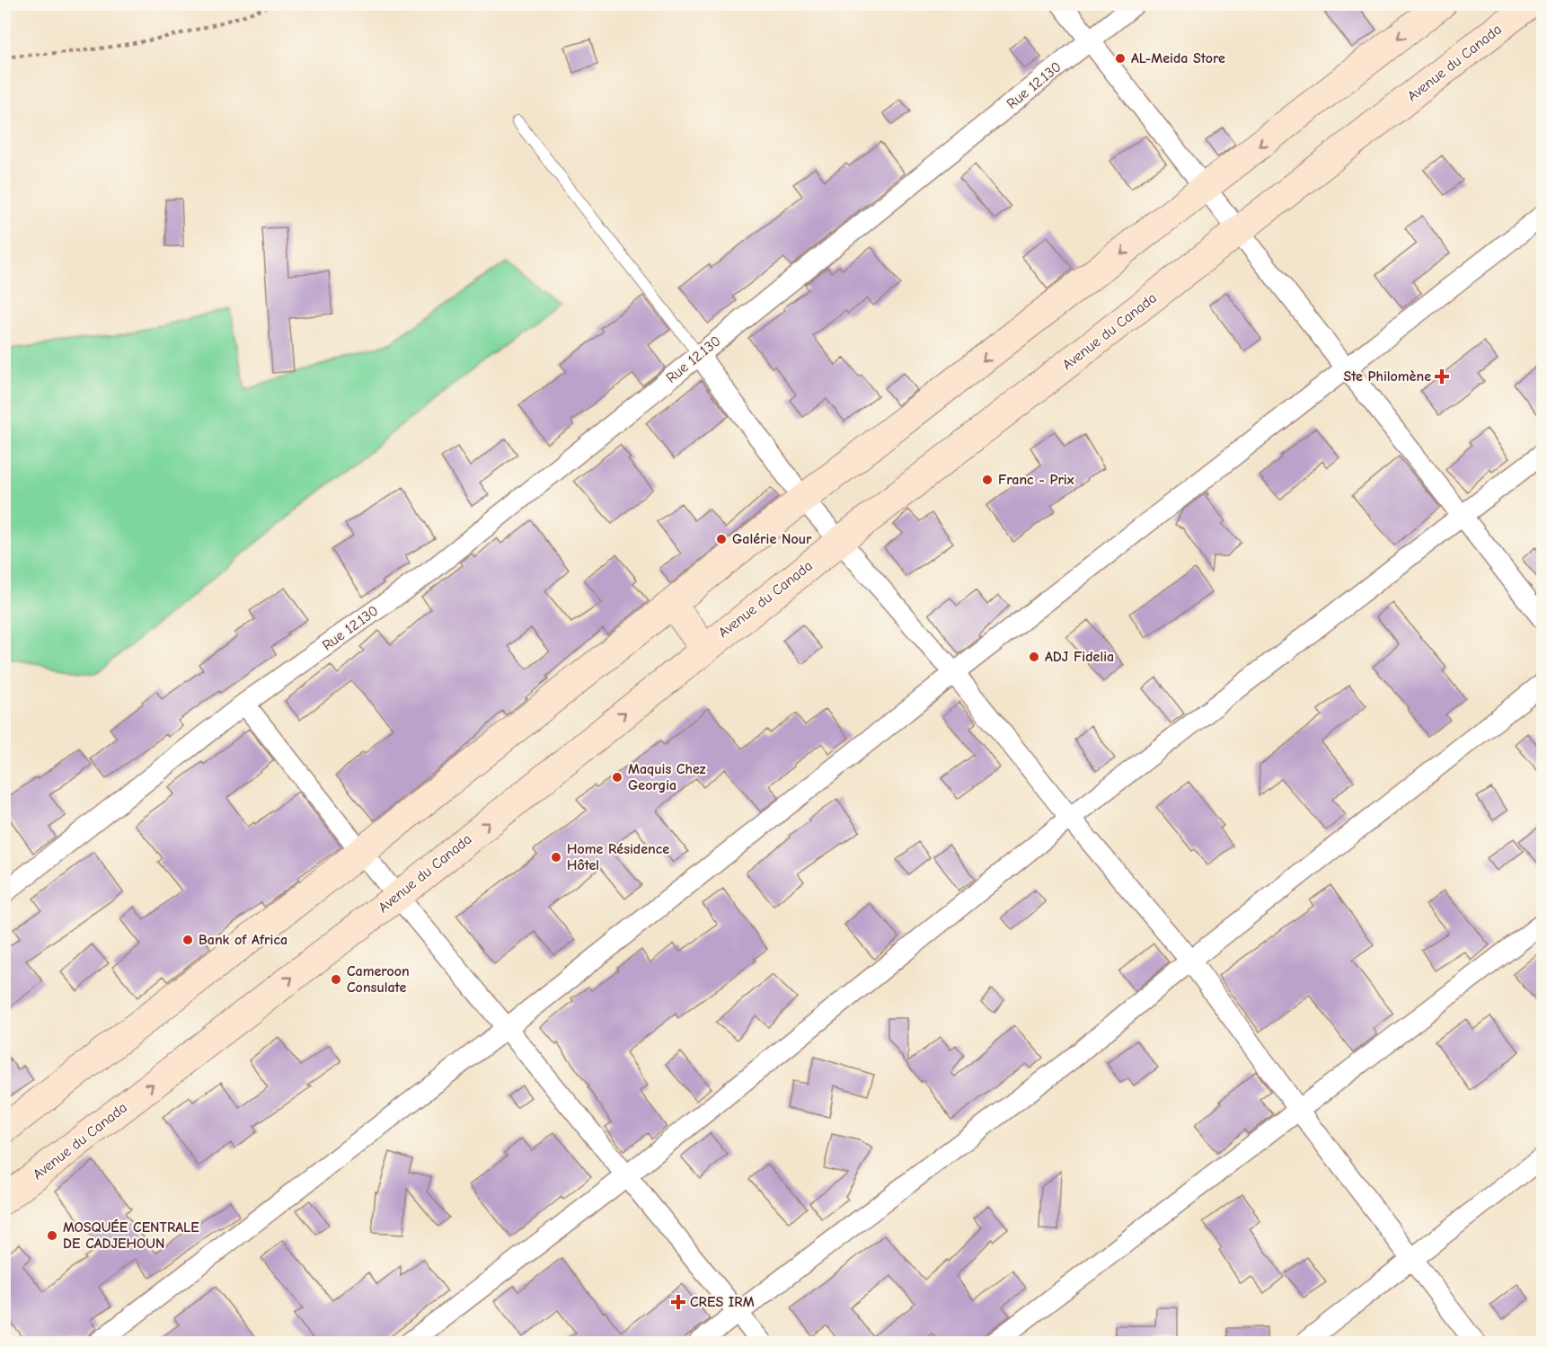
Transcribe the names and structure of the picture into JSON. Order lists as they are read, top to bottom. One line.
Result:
{"streets":{"main road":["Avenue du Canada"],"street":["Rue 12.130"]},"places":{"other":["AL-Meida Store","Franc - Prix","Galérie Nour","ADJ Fidelia","Maquis Chez Georgia","Home Résidence Hôtel","Bank of Africa","Cameroon Consulate","MOSQUÉE CENTRALE DE CADJEHOUN"],"health":["Ste Philomène","CRES IRM"]}}
